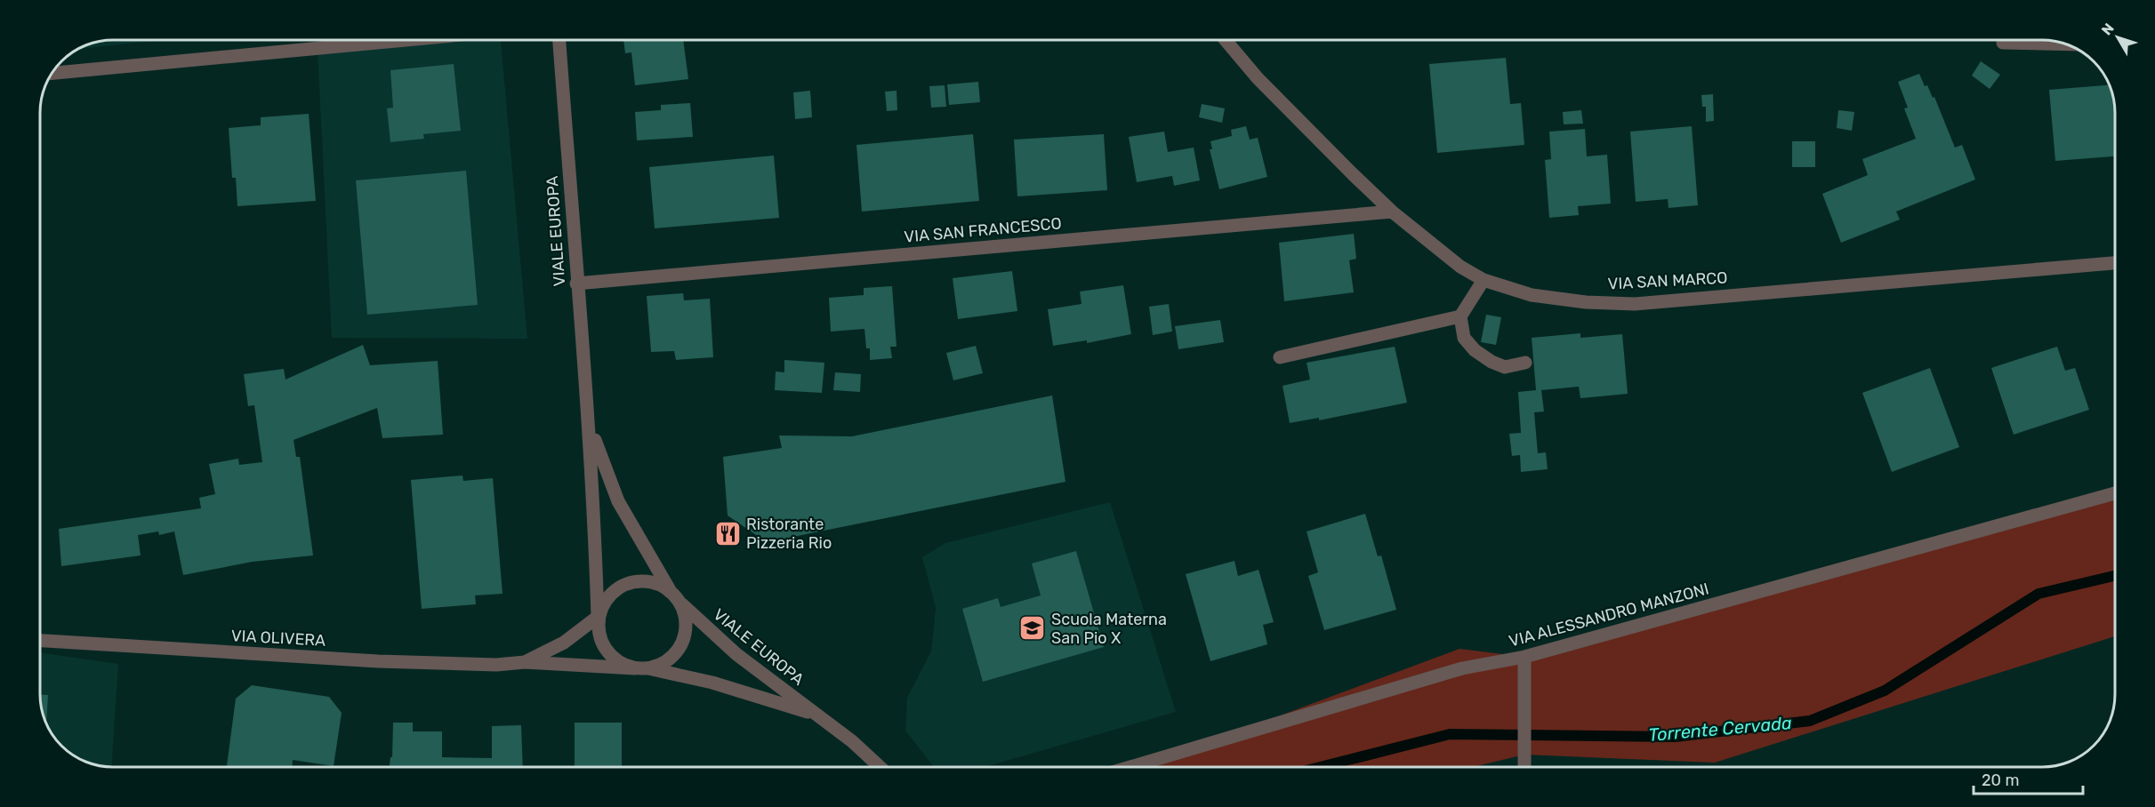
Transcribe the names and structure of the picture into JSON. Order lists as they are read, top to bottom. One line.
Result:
{"streets":{"street":["VIA SAN FRANCESCO","VIALE EUROPA","VIA SAN MARCO","VIA ALESSANDRO MANZONI","VIA OLIVERA"]},"crossings":[["VIA SAN FRANCESCO","VIALE EUROPA"],["VIA SAN FRANCESCO","VIA SAN MARCO"],["VIALE EUROPA","VIA OLIVERA"]],"water":["Torrente Cervada"],"places":{"restaurant":["Ristorante Pizzeria Rio"],"school or university":["Scuola Materna San Pio X"]},"scale_bar":"20 m","north":"top left"}
